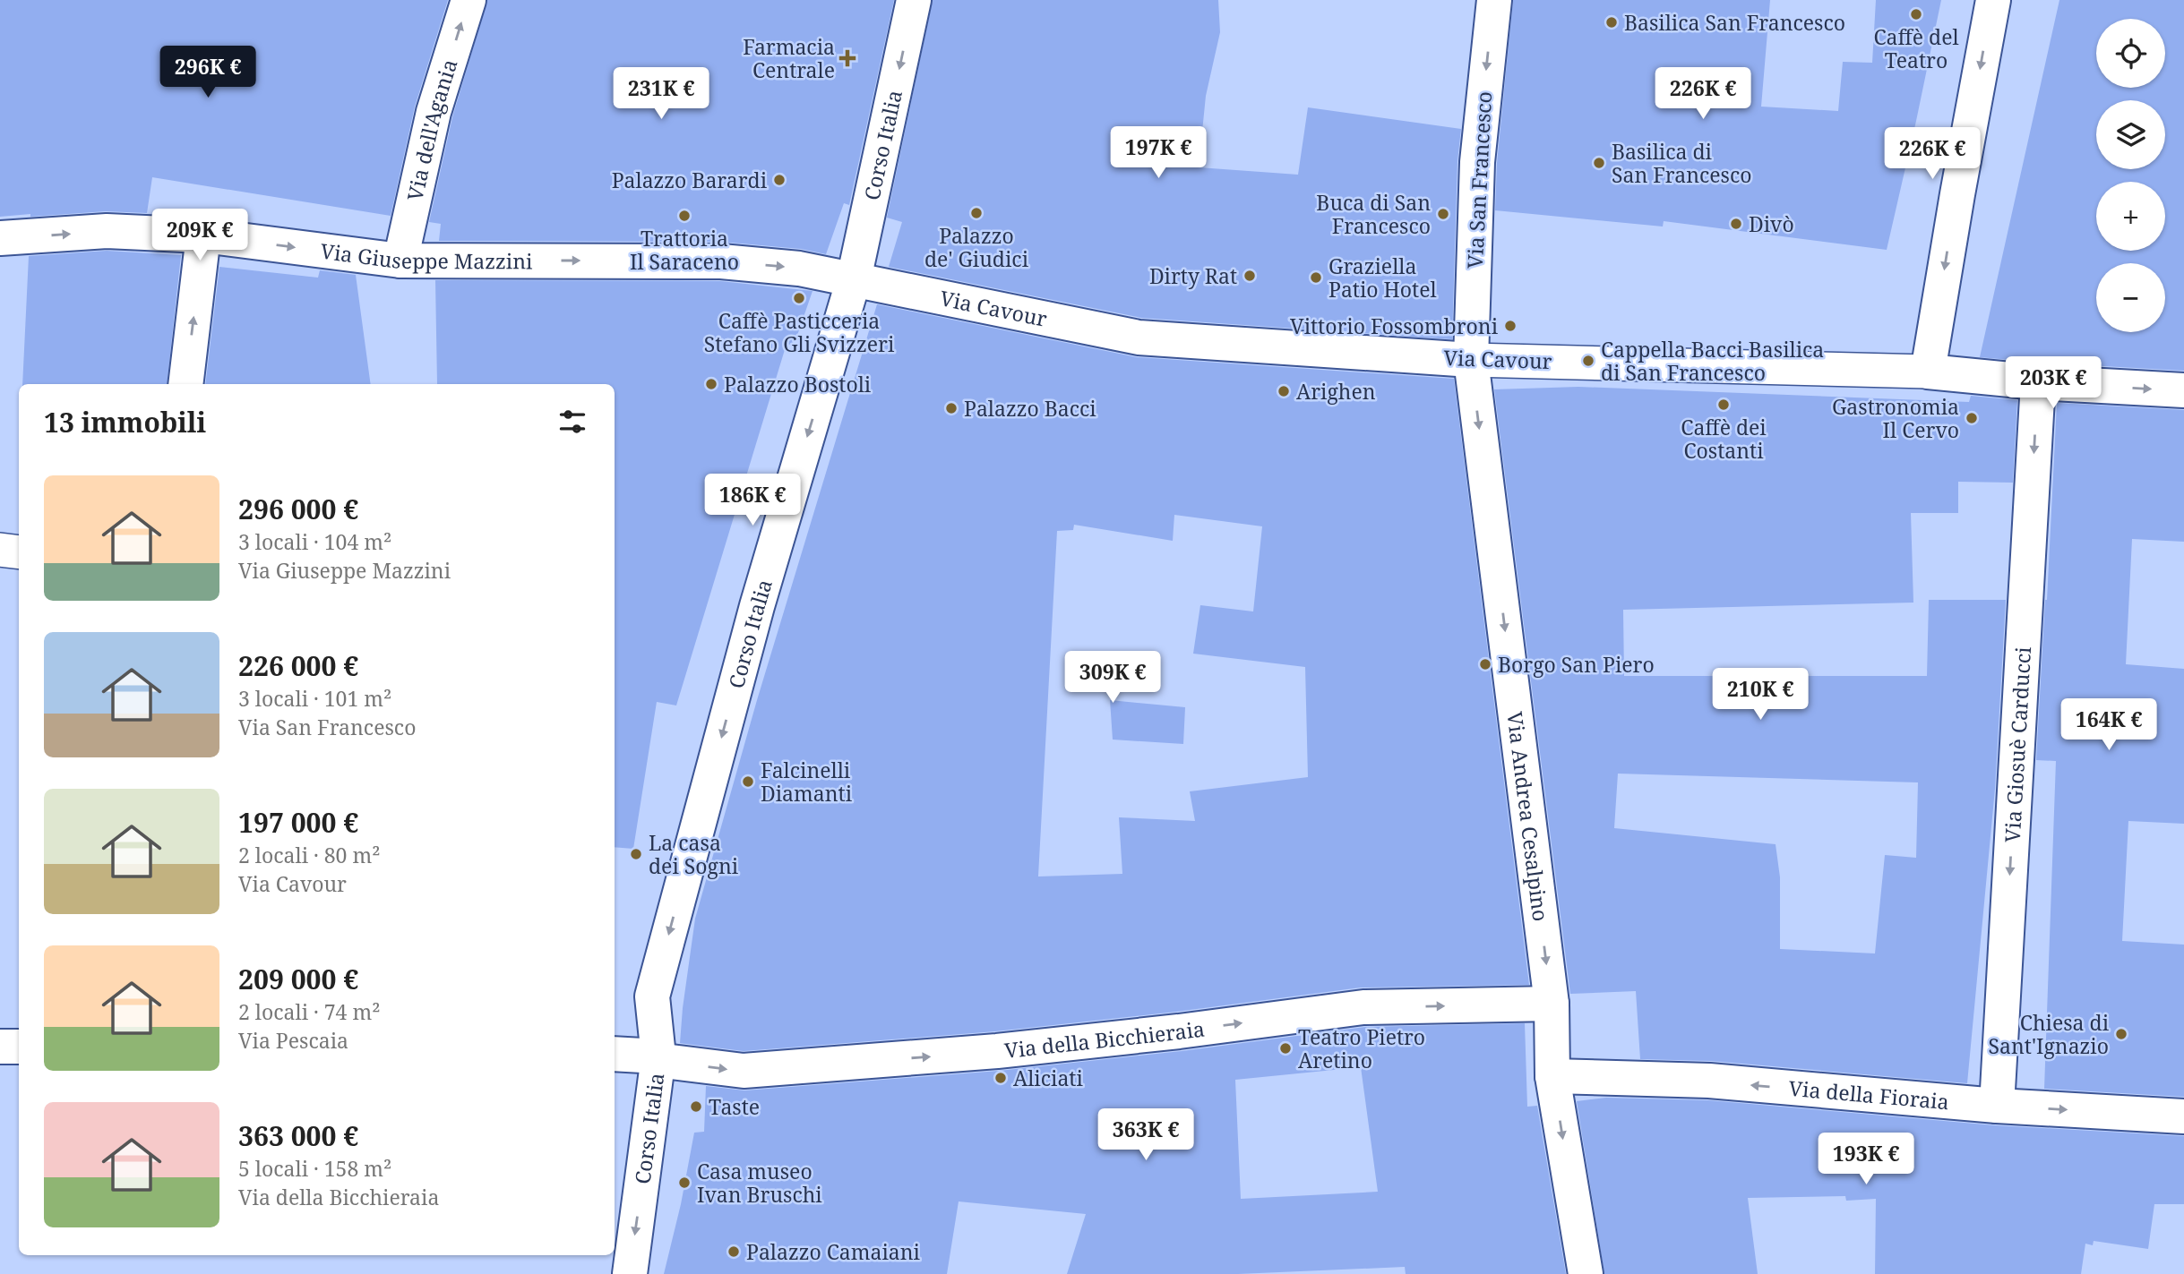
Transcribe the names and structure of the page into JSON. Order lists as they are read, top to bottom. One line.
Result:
{"streets":{"street":["Via dell'Agania","Corso Italia","Via San Francesco","Via Giuseppe Mazzini","Via Cavour","Via Giosuè Carducci","Via Andrea Cesalpino","Via della Bicchieraia","Via della Fioraia"]},"crossings":[["Via dell'Agania","Via Giuseppe Mazzini"],["Corso Italia","Via Giuseppe Mazzini"],["Corso Italia","Via Cavour"],["Corso Italia","Via della Bicchieraia"],["Via San Francesco","Via Cavour"],["Via San Francesco","Via Andrea Cesalpino"],["Via Giuseppe Mazzini","Via Cavour"],["Via Cavour","Via Giosuè Carducci"],["Via Cavour","Via Andrea Cesalpino"],["Via Giosuè Carducci","Via della Fioraia"],["Via Andrea Cesalpino","Via della Bicchieraia"],["Via Andrea Cesalpino","Via della Fioraia"]],"one_way":["Via dell'Agania","Corso Italia","Via San Francesco","Via Giuseppe Mazzini","Via Giosuè Carducci","Via Andrea Cesalpino","Via della Bicchieraia"],"places":{"other":["Caffè del Teatro","Basilica San Francesco","Basilica di San Francesco","Palazzo Barardi","Palazzo de' Giudici","Buca di San Francesco","Trattoria Il Saraceno","Divò","Dirty Rat","Graziella Patio Hotel","Caffè Pasticceria Stefano Gli Svizzeri","Vittorio Fossombroni","Cappella Bacci Basilica di San Francesco","Palazzo Bostoli","Arighen","Caffè dei Costanti","Palazzo Bacci","Gastronomia Il Cervo","Borgo San Piero","Falcinelli Diamanti","La casa dei Sogni","Chiesa di Sant'Ignazio","Teatro Pietro Aretino","Aliciati","Taste","Casa museo Ivan Bruschi","Palazzo Camaiani"],"health":["Farmacia Centrale"]},"page":{"map_buttons":["+","−"],"price":["296K €","231K €","226K €","197K €","226K €","209K €","203K €","186K €","309K €","210K €","164K €","363K €","193K €"],"heading":"13 immobili","list":[{"name":"296 000 €","note":"3 locali · 104 m² · Via Giuseppe Mazzini"},{"name":"226 000 €","note":"3 locali · 101 m² · Via San Francesco"},{"name":"197 000 €","note":"2 locali · 80 m² · Via Cavour"},{"name":"209 000 €","note":"2 locali · 74 m² · Via Pescaia"},{"name":"363 000 €","note":"5 locali · 158 m² · Via della Bicchieraia"}]}}
